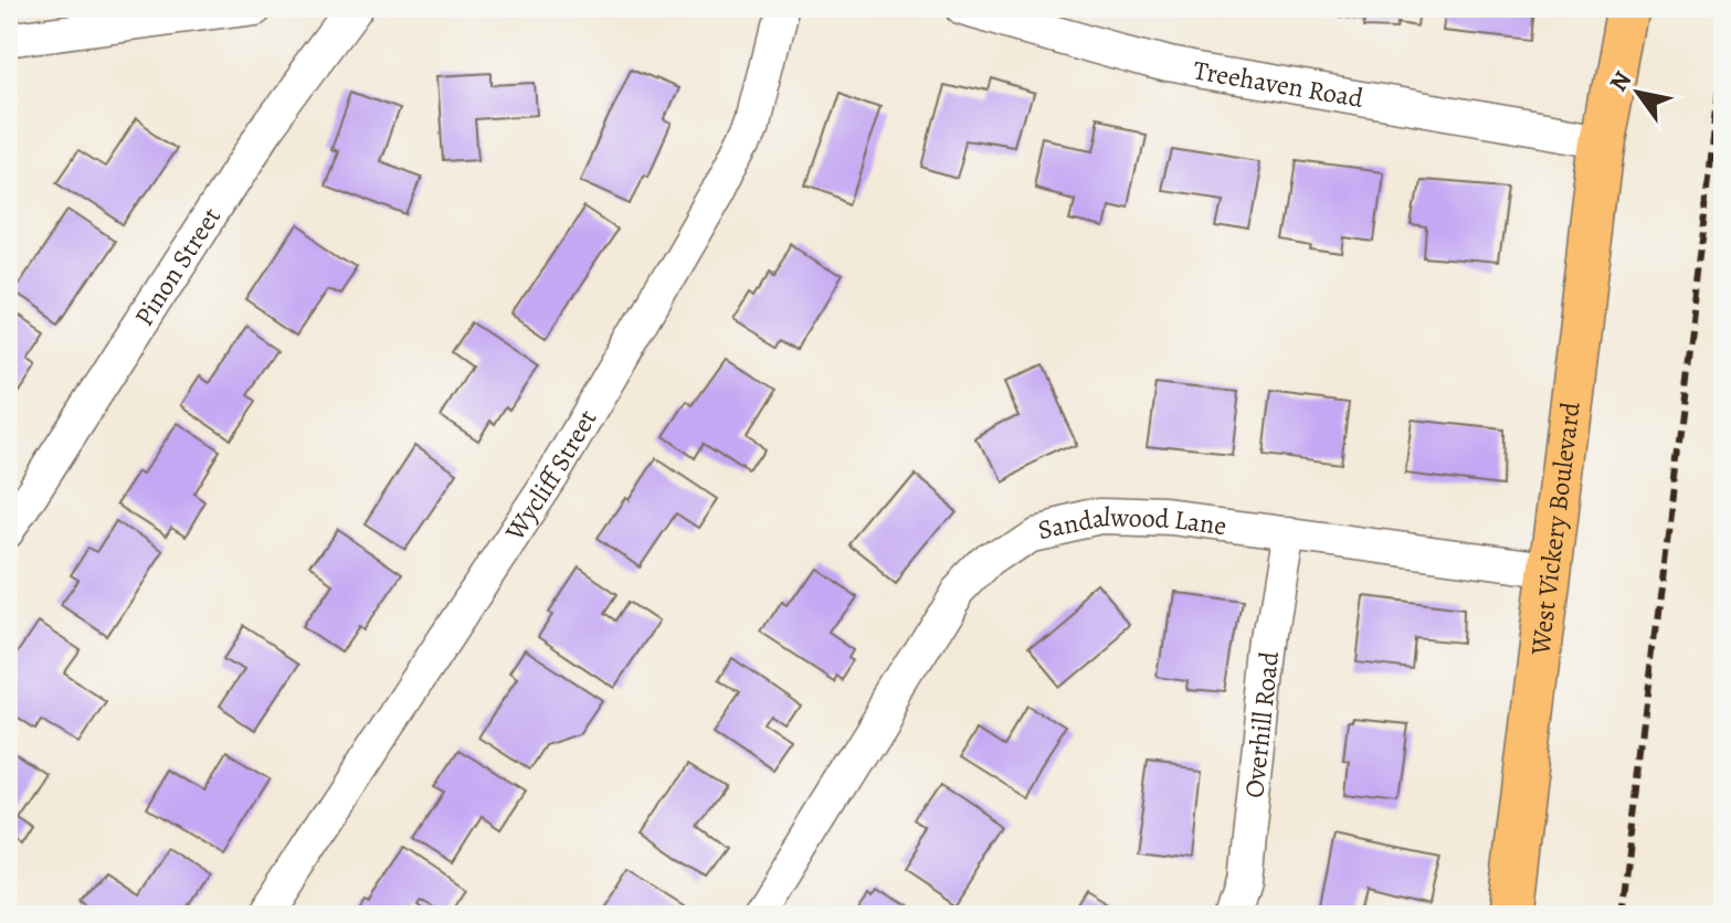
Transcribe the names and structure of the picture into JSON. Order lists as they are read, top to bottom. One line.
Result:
{"streets":{"main road":["West Vickery Boulevard"],"street":["Treehaven Road","Pinon Street","Wycliff Street","Sandalwood Lane","Overhill Road"]},"crossings":[["Treehaven Road","West Vickery Boulevard"],["West Vickery Boulevard","Sandalwood Lane"],["Sandalwood Lane","Overhill Road"]],"north":"top left"}
